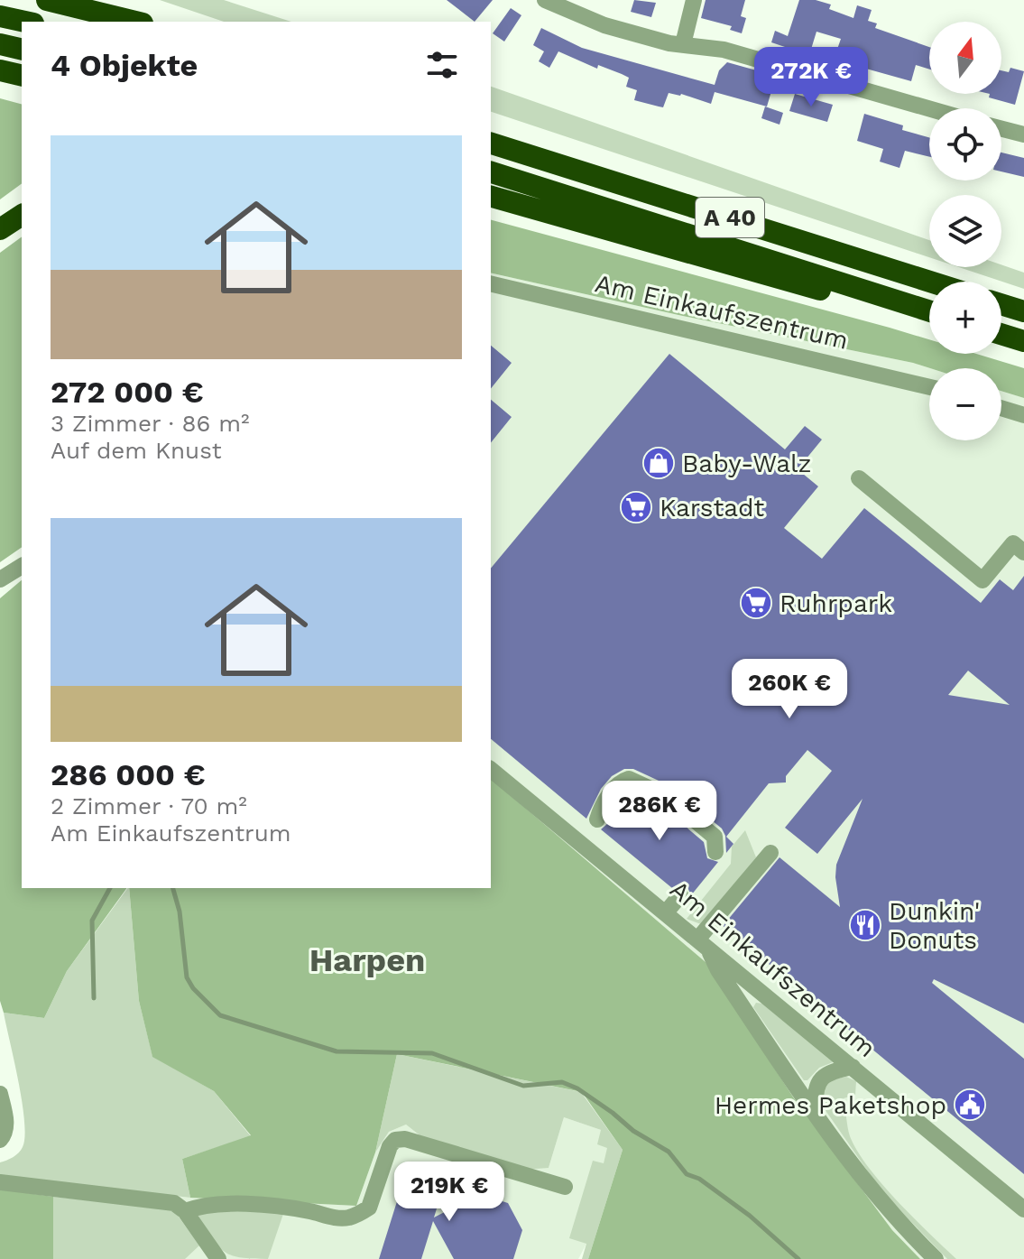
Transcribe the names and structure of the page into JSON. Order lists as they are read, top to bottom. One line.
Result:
{"streets":{"highway":["A 40"],"street":["Am Einkaufszentrum"]},"districts":["Harpen"],"places":{"shop":["Baby-Walz"],"supermarket":["Karstadt","Ruhrpark"],"restaurant":["Dunkin' Donuts"],"public building":["Hermes Paketshop"]},"north":"top","page":{"map_buttons":["+","−"],"heading":"4 Objekte","price":["272K €","260K €","286K €","219K €"],"list":[{"name":"272 000 €","note":"3 Zimmer · 86 m² · Auf dem Knust"},{"name":"286 000 €","note":"2 Zimmer · 70 m² · Am Einkaufszentrum"}]}}
